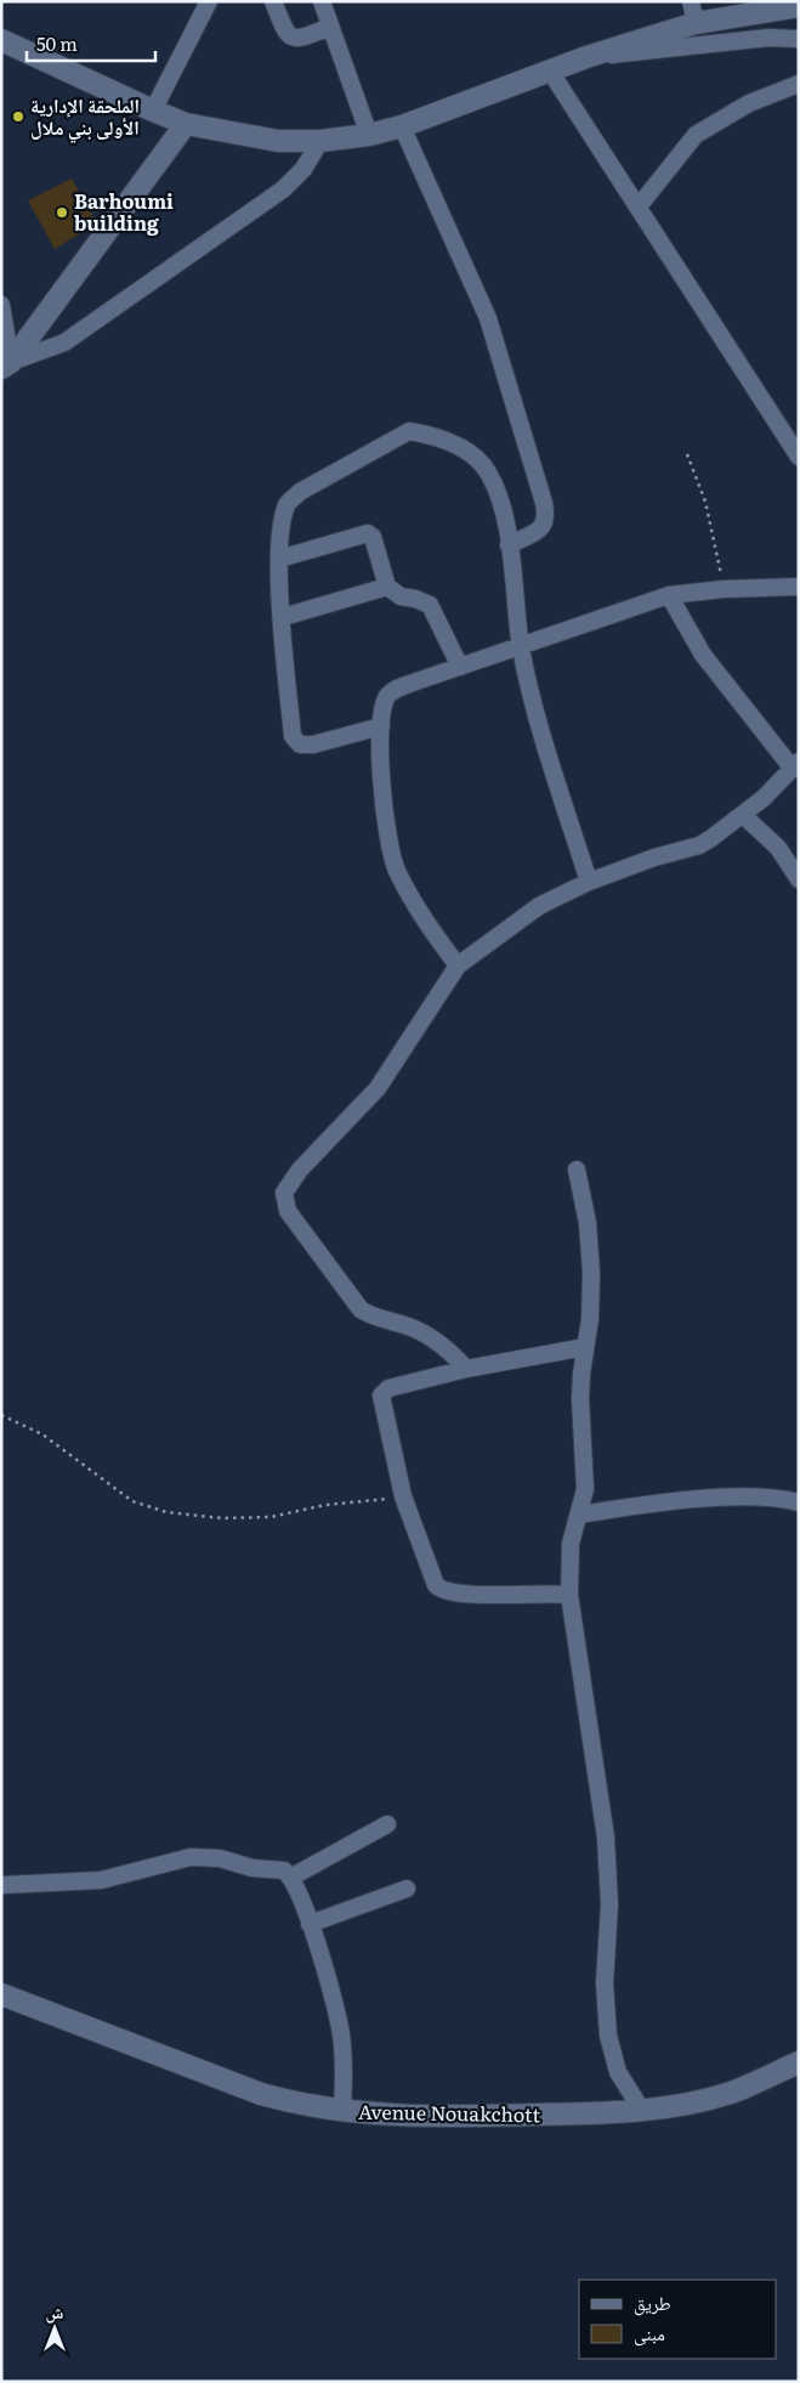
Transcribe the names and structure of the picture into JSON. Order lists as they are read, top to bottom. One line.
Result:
{"streets":{"street":["Avenue Nouakchott"]},"places":["الملحقة الإدارية الأولى بني ملال","Barhoumi building"],"legend":["طريق","مبنى"],"scale_bar":"50 m","north":"top"}
